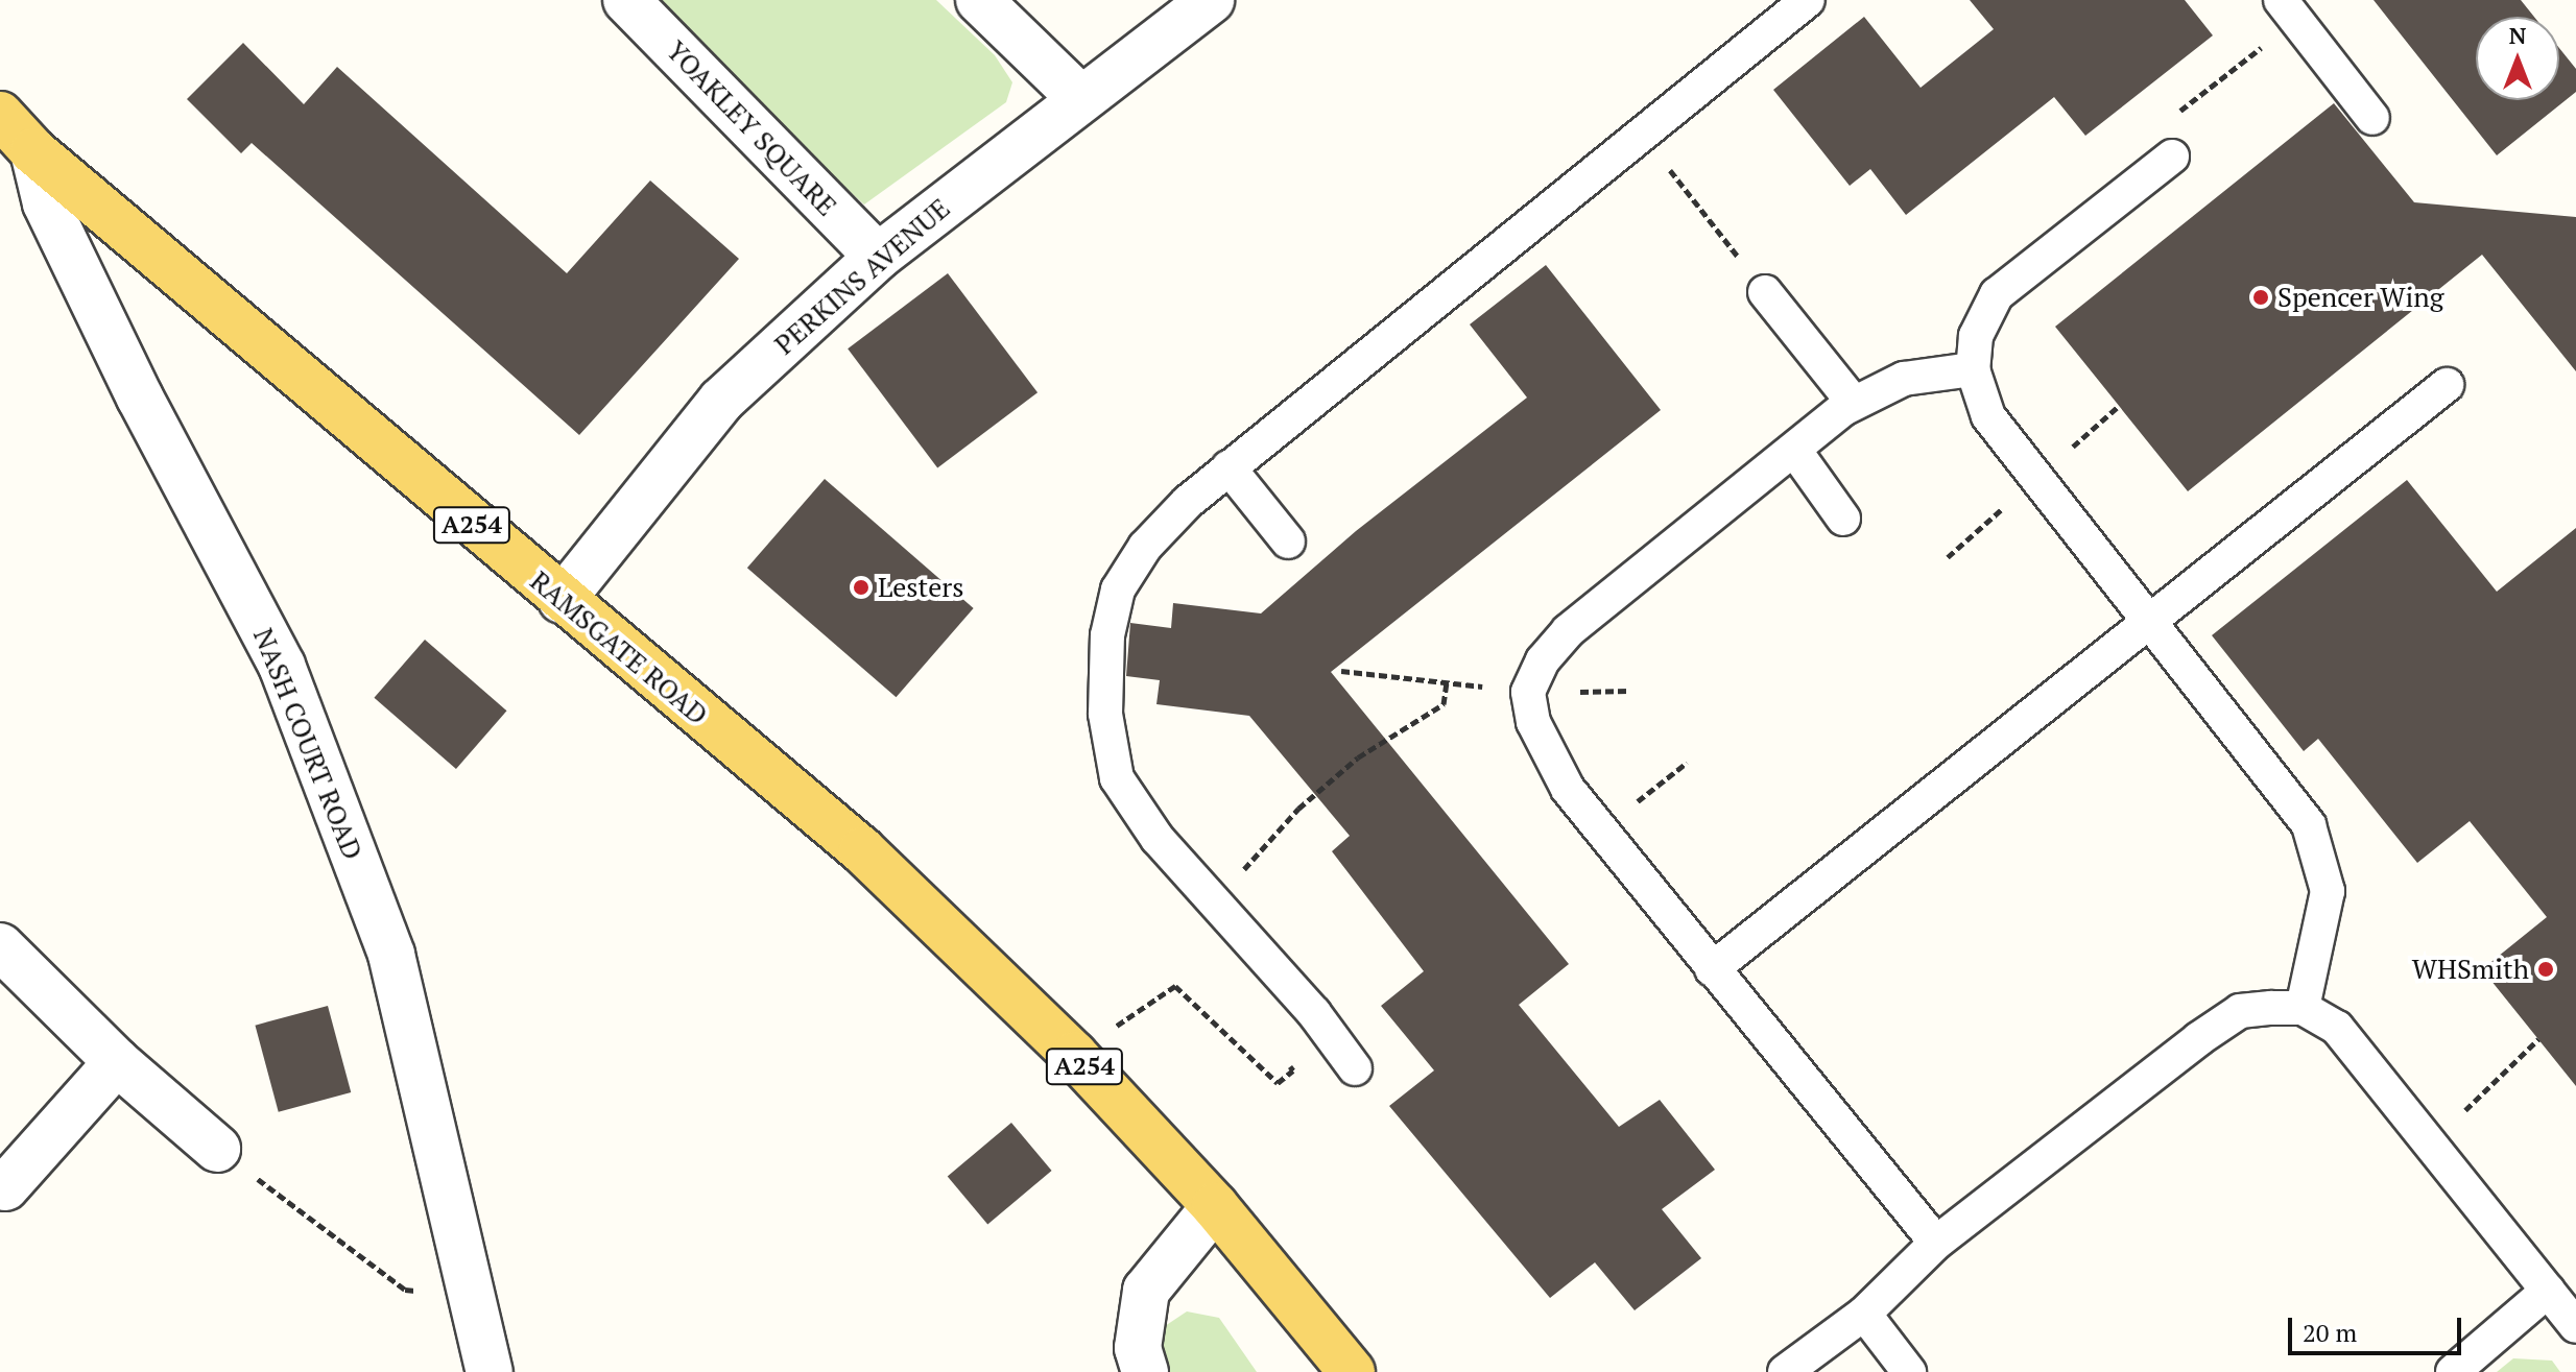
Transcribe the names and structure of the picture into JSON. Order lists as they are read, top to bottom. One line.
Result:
{"streets":{"main road":["A254","RAMSGATE ROAD"],"street":["YOAKLEY SQUARE","PERKINS AVENUE","NASH COURT ROAD"]},"crossings":[["YOAKLEY SQUARE","PERKINS AVENUE"],["PERKINS AVENUE","RAMSGATE ROAD"],["RAMSGATE ROAD","NASH COURT ROAD"]],"places":["Spencer Wing","Lesters","WHSmith"],"scale_bar":"20 m","north":"top"}
